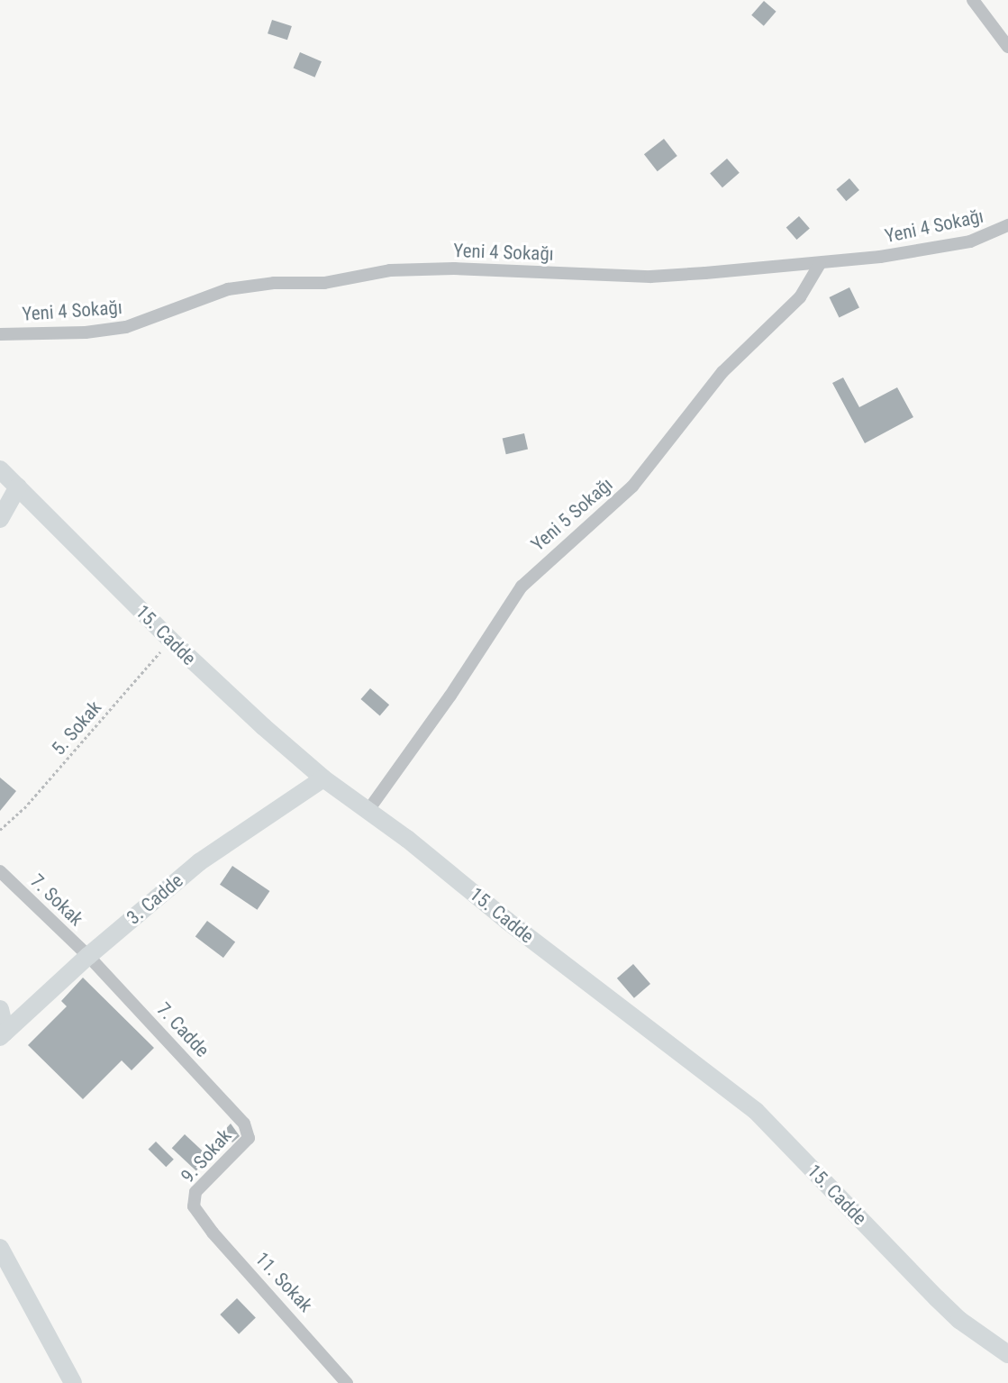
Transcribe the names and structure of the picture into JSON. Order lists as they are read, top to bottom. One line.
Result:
{"streets":{"street":["Yeni 4 Sokağı","Yeni 5 Sokağı","15. Cadde","3. Cadde","7. Sokak","7. Cadde","9. Sokak","11. Sokak"],"path":["5. Sokak"]},"crossings":[["Yeni 4 Sokağı","Yeni 5 Sokağı"],["Yeni 5 Sokağı","15. Cadde"],["15. Cadde","5. Sokak"],["15. Cadde","3. Cadde"],["3. Cadde","7. Sokak"],["3. Cadde","7. Cadde"],["7. Sokak","7. Cadde"],["7. Cadde","9. Sokak"],["9. Sokak","11. Sokak"]]}
